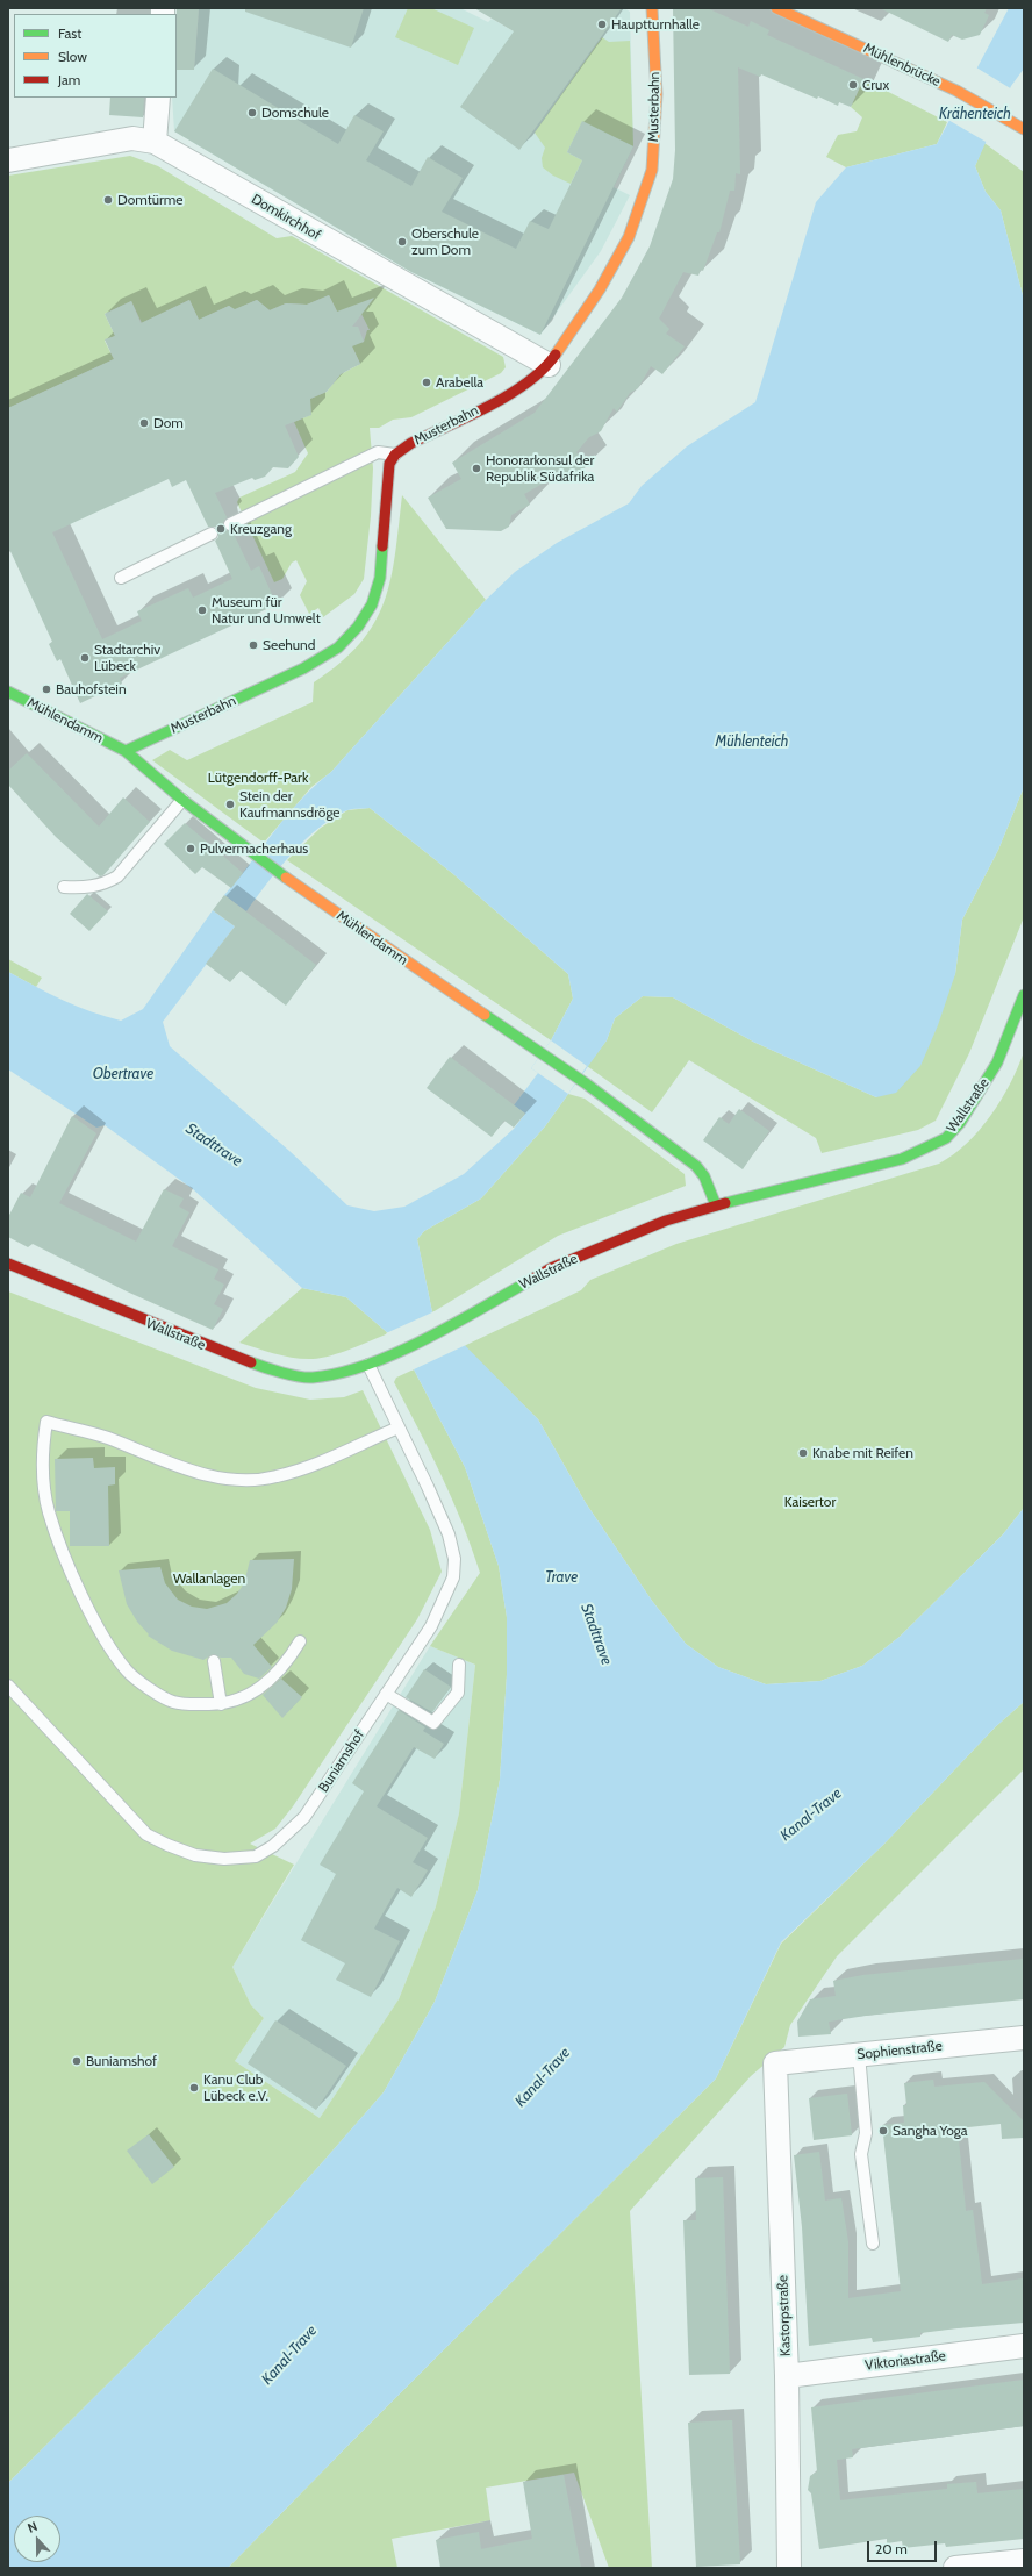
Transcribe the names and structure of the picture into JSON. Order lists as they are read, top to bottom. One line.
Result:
{"streets":{"street":["Mühlenbrücke","Musterbahn","Domkirchhof","Mühlendamm","Wallstraße","Sophienstraße","Kastorpstraße","Viktoriastraße"],"lane":["Buniamshof"]},"crossings":[["Musterbahn","Domkirchhof"],["Musterbahn","Mühlendamm"],["Mühlendamm","Wallstraße"],["Wallstraße","Buniamshof"],["Sophienstraße","Kastorpstraße"],["Kastorpstraße","Viktoriastraße"]],"water":["Krähenteich","Mühlenteich","Obertrave","Stadttrave","Trave","Kanal-Trave"],"parks":["Lütgendorff-Park","Kaisertor","Wallanlagen"],"places":["Hauptturnhalle","Crux","Domschule","Domtürme","Oberschule zum Dom","Arabella","Dom","Honorarkonsul der Republik Südafrika","Kreuzgang","Museum für Natur und Umwelt","Seehund","Stadtarchiv Lübeck","Bauhofstein","Stein der Kaufmannsdröge","Pulvermacherhaus","Knabe mit Reifen","Buniamshof","Kanu Club Lübeck e.V.","Sangha Yoga"],"legend":["Fast","Slow","Jam"],"scale_bar":"20 m","north":"top"}
